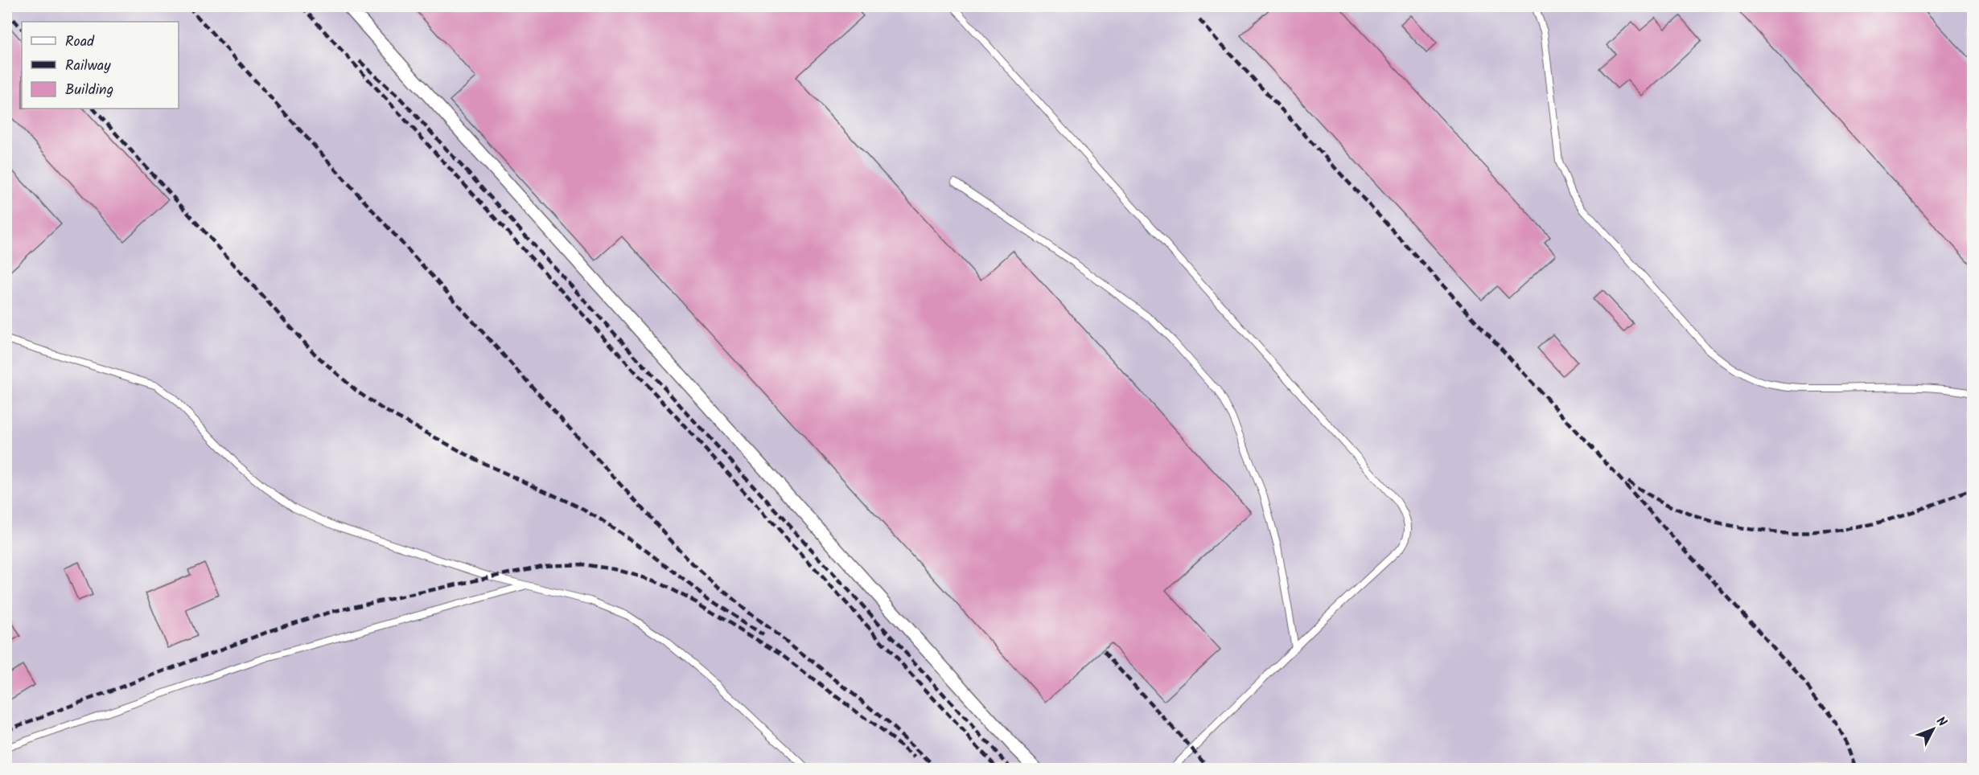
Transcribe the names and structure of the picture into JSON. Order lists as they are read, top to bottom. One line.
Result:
{"legend":["Road","Railway","Building"],"north":"top right"}
